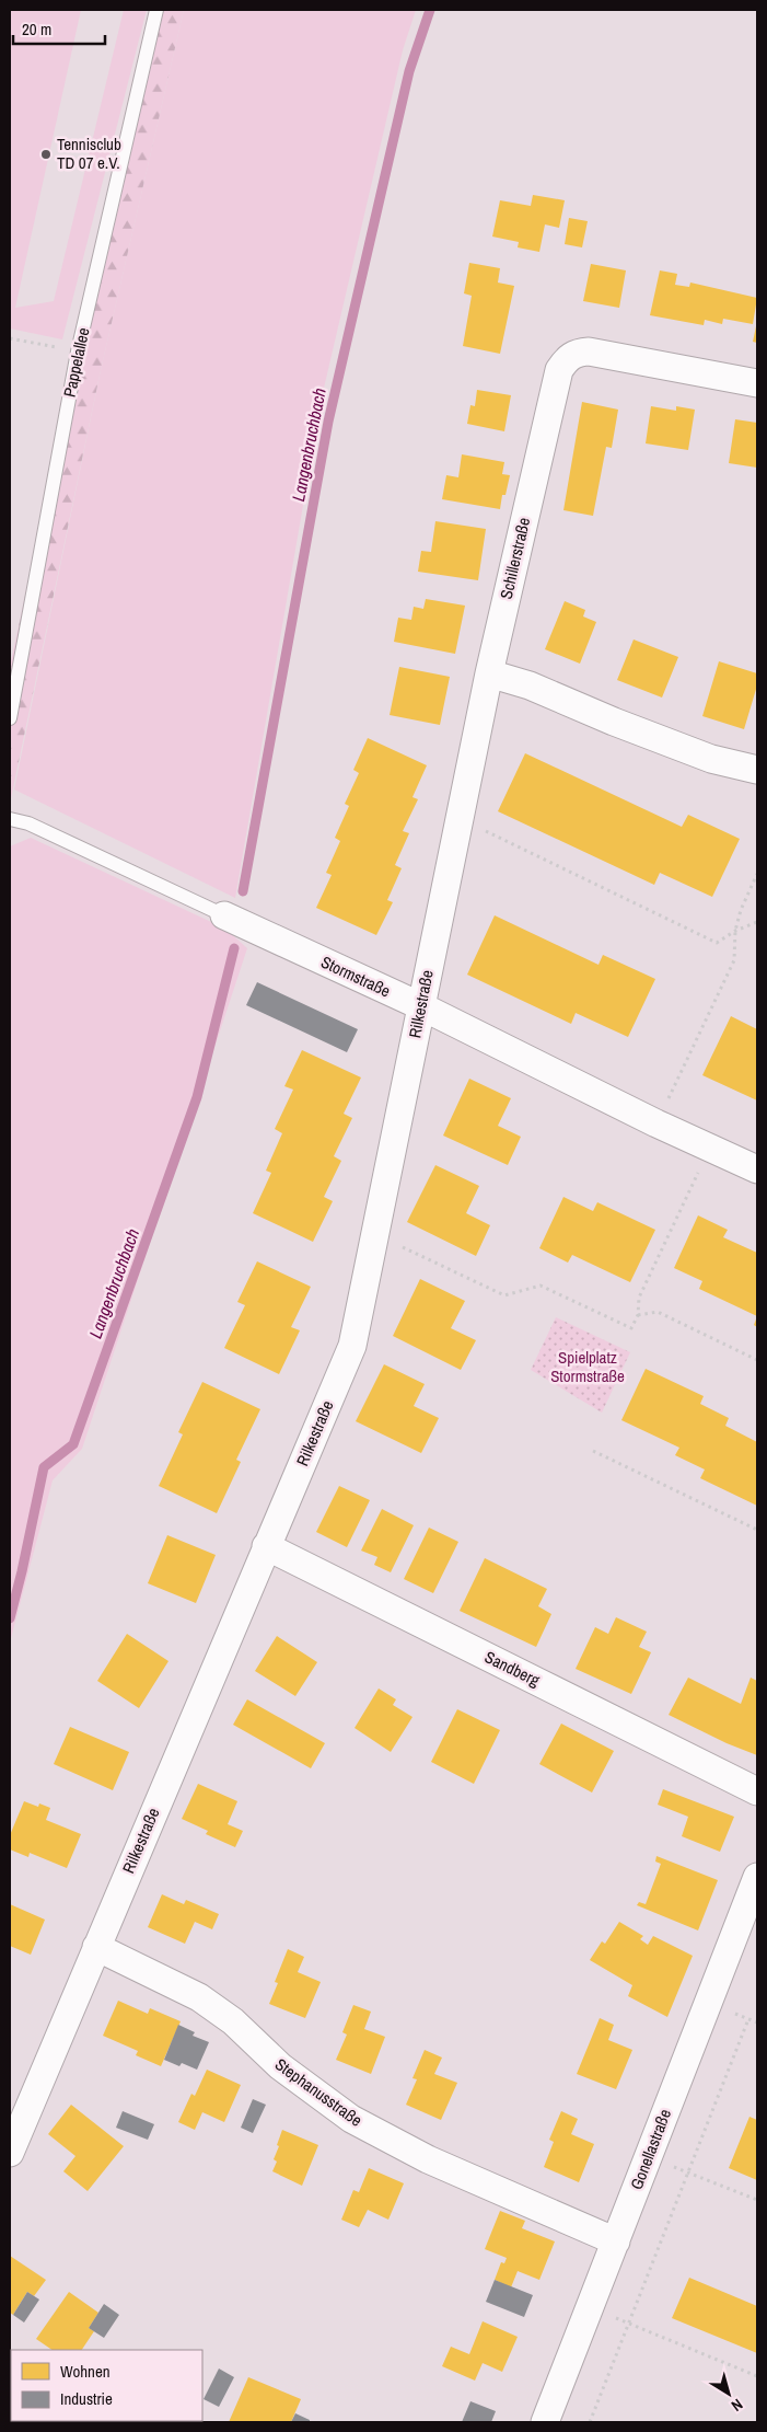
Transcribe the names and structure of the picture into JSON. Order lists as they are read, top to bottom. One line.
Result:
{"streets":{"street":["Schillerstraße","Stormstraße","Rilkestraße","Sandberg","Stephanusstraße","Gonellastraße"],"lane":["Pappelallee"]},"crossings":[["Schillerstraße","Rilkestraße"],["Stormstraße","Rilkestraße"],["Rilkestraße","Sandberg"],["Rilkestraße","Stephanusstraße"],["Stephanusstraße","Gonellastraße"]],"water":["Langenbruchbach"],"parks":["Spielplatz Stormstraße"],"places":["Tennisclub TD 07 e.V."],"legend":["Wohnen","Industrie"],"scale_bar":"20 m","north":"bottom right"}
